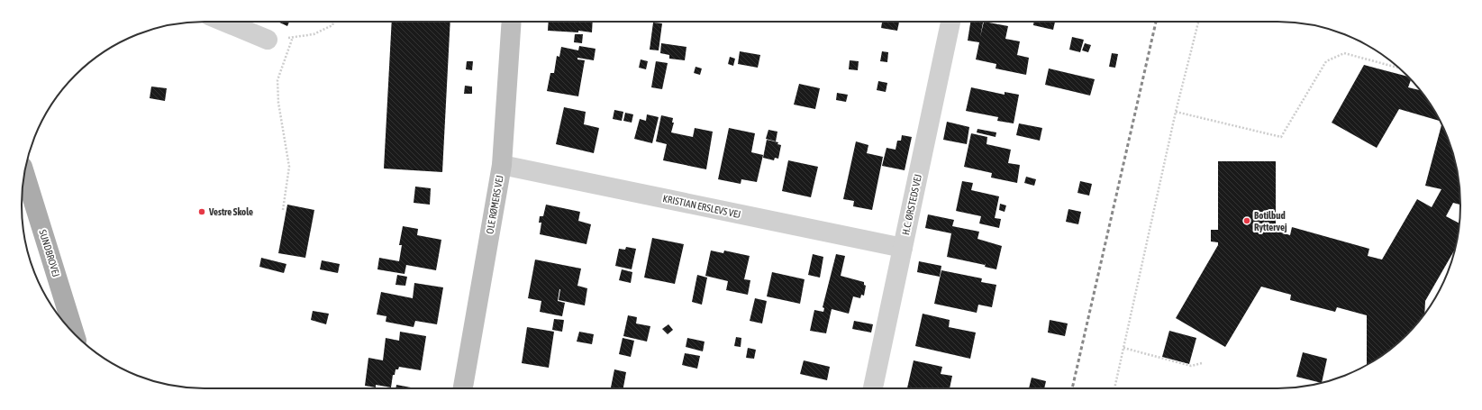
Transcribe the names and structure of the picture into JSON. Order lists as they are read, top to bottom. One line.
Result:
{"streets":{"main road":["SUNDBROVEJ"],"street":["OLE RØMERS VEJ","H.C. ØRSTEDS VEJ","KRISTIAN ERSLEVS VEJ"]},"crossings":[["OLE RØMERS VEJ","KRISTIAN ERSLEVS VEJ"],["H.C. ØRSTEDS VEJ","KRISTIAN ERSLEVS VEJ"]],"places":["Vestre Skole","Botilbud Ryttervej"]}
